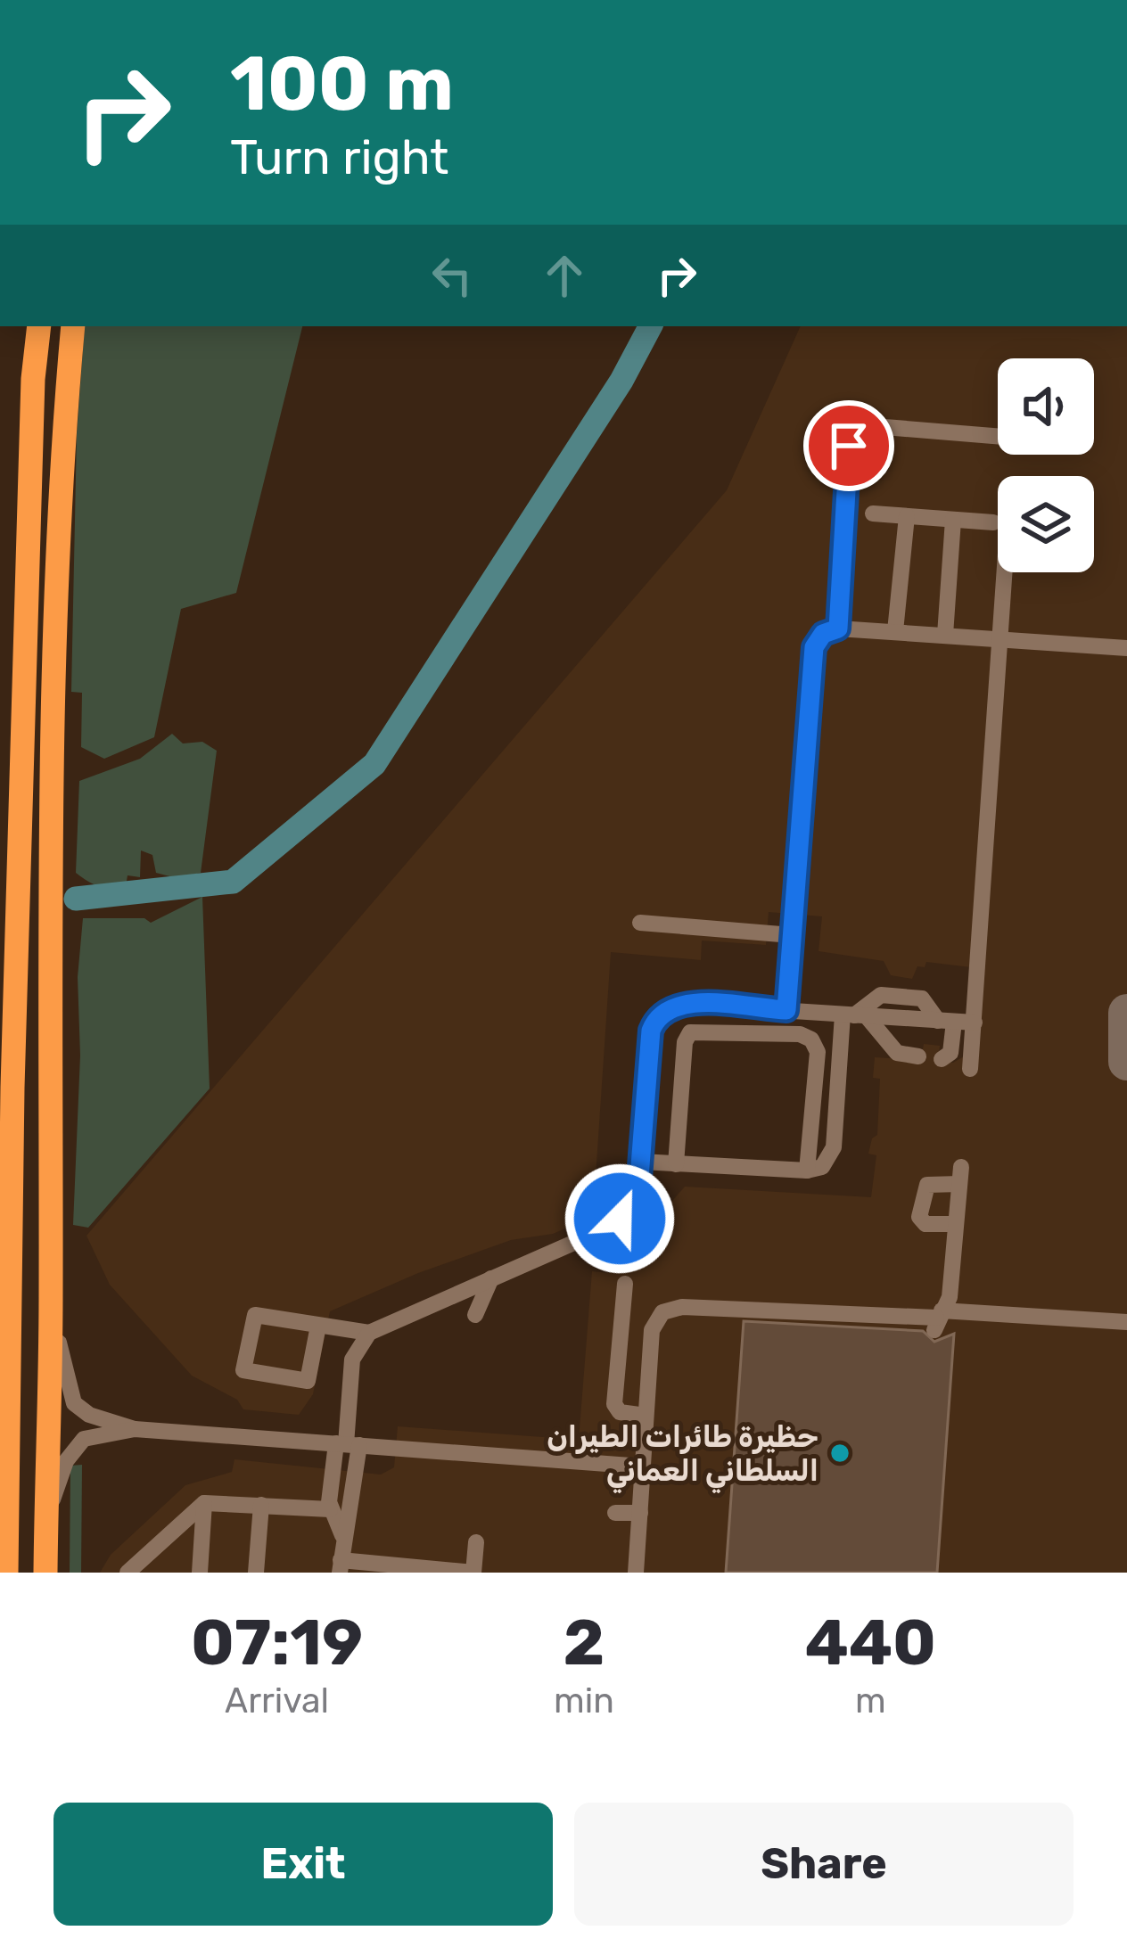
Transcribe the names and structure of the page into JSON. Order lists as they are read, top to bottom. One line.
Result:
{"places":["حظيرة طائرات الطيران السلطاني العماني"],"page":{"turn":["100 m","Turn right"],"eta":["07:19","Arrival","2","min","440","m"],"buttons":["Exit","Share"]}}
